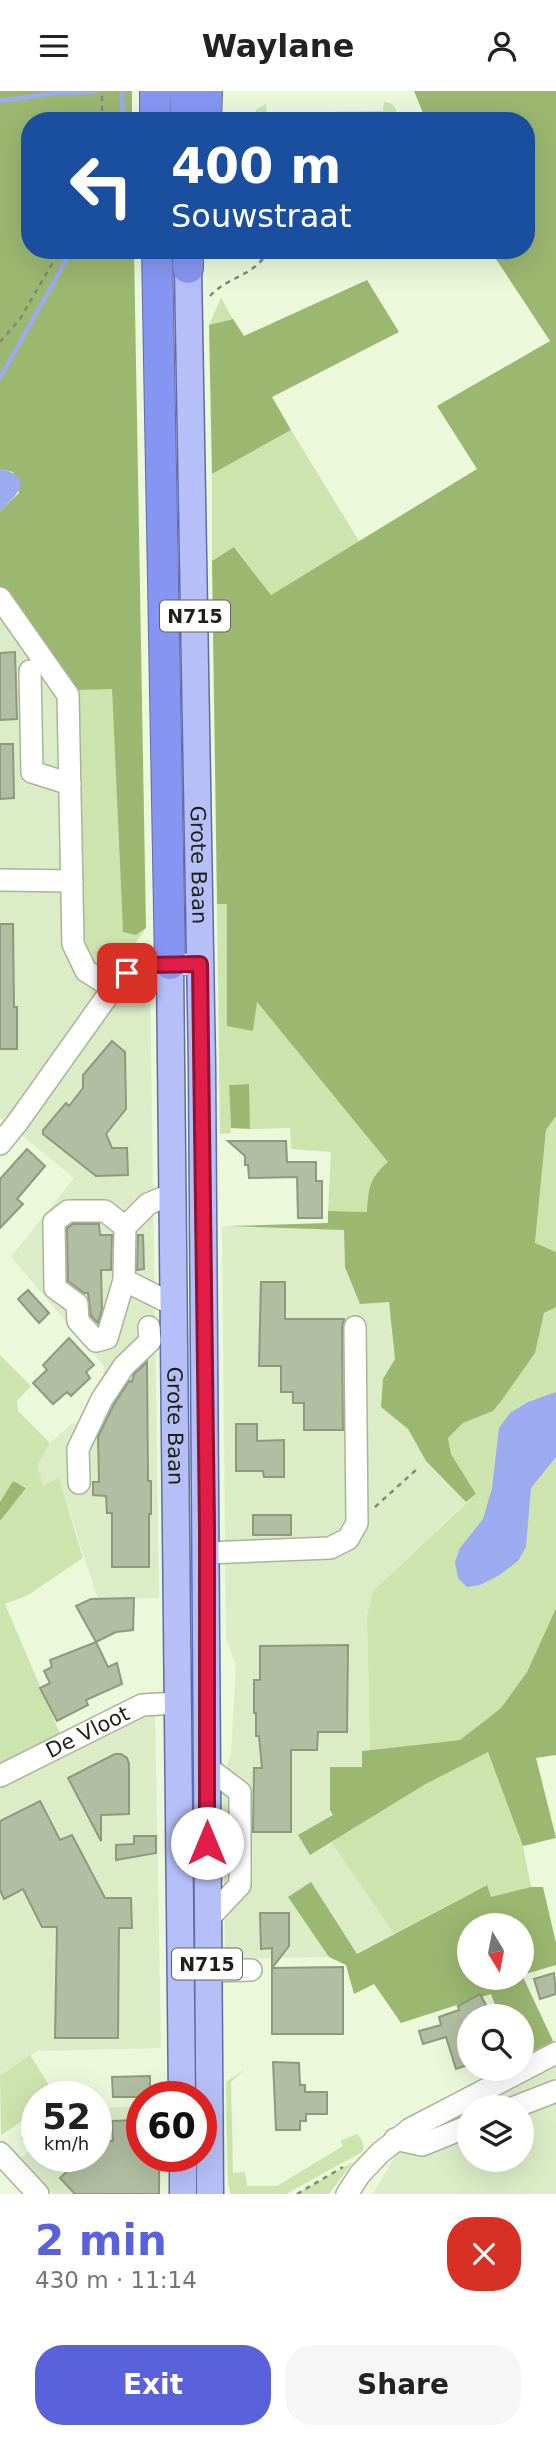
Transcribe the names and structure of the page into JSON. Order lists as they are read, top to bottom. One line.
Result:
{"streets":{"highway":["N715","Grote Baan"],"street":["De Vloot"]},"crossings":[["Grote Baan","De Vloot"]],"north":"bottom","page":{"header":"Waylane","turn":["400 m","Souwstraat"],"speed":"52 km/h","limit":"60","heading":["2 min","430 m · 11:14"],"buttons":["Exit","Share"]}}
